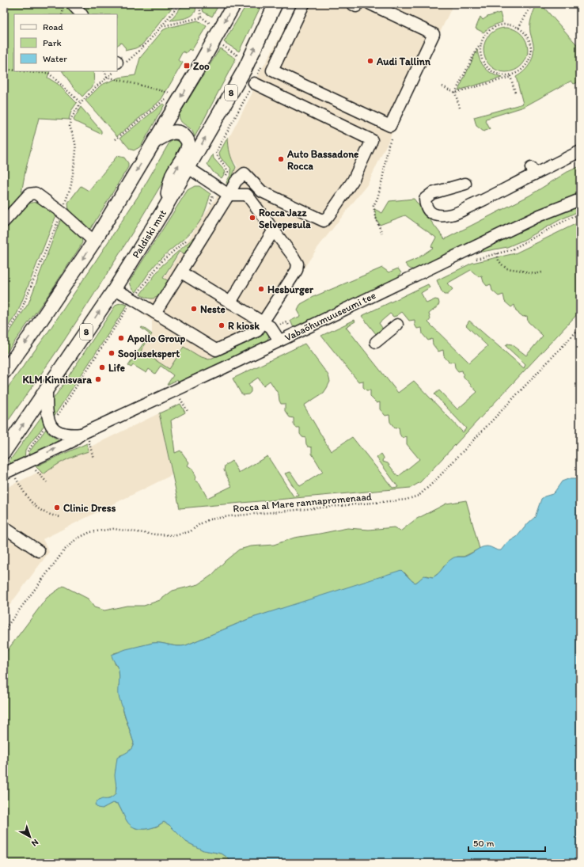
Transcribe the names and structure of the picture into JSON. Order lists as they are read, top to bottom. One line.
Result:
{"streets":{"main road":["8","Paldiski mnt"],"street":["Vabaõhumuuseumi tee"],"path":["Rocca al Mare rannapromenaad"]},"places":{"other":["Audi Tallinn","Auto Bassadone Rocca","Rocca Jazz Selvepesula","Hesburger","Neste","R kiosk","Apollo Group","Soojusekspert","Life","KLM Kinnisvara","Clinic Dress"],"transit":["Zoo"]},"legend":["Road","Park","Water"],"scale_bar":"50 m","north":"bottom right"}
